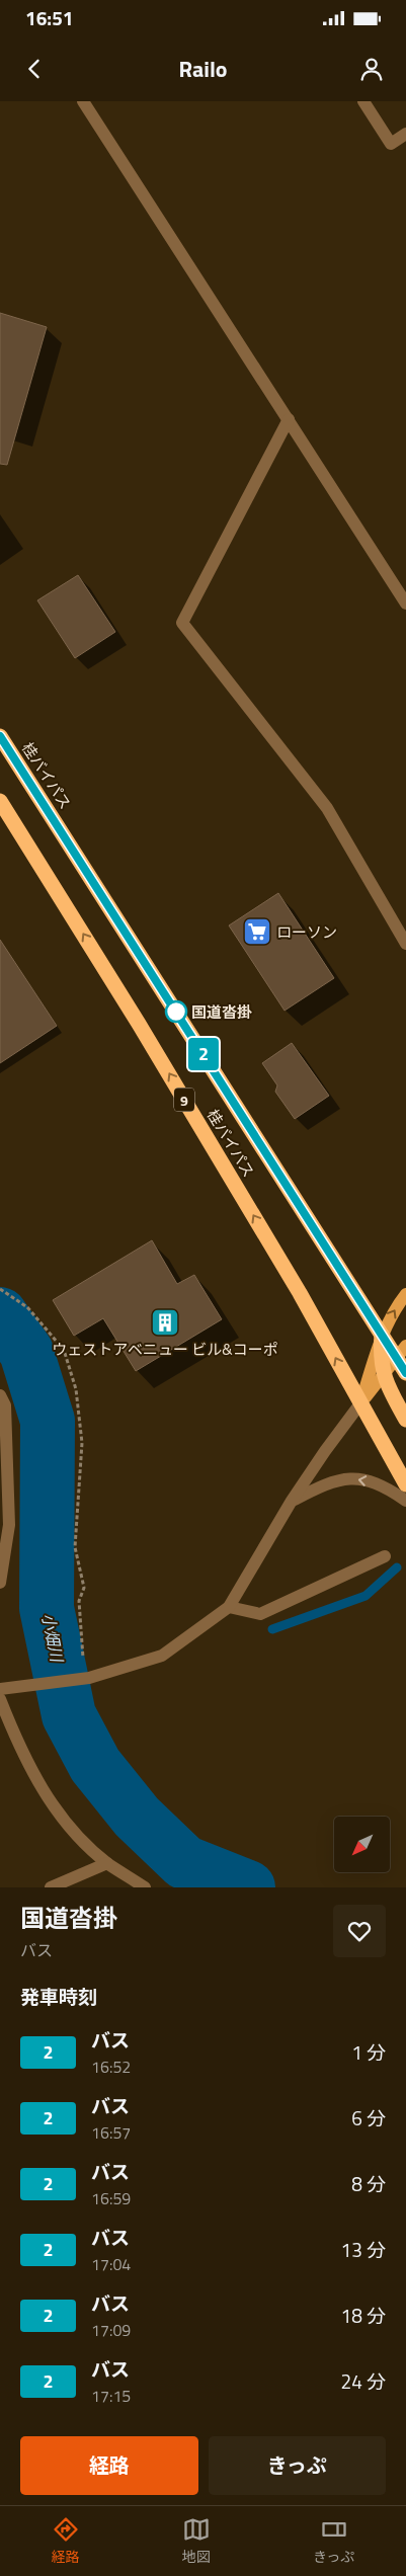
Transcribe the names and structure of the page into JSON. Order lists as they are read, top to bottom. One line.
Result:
{"streets":{"highway":["桂バイパス","9"]},"water":["小畑川"],"places":{"supermarket":["ローソン"],"other":["国道沓掛"],"building":["ウェストアベニュー ビル&コーポ"]},"lines":["bus line 2"],"north":"bottom left","page":{"status":"16:51","header":"Railo","on_map":"2","heading":[["国道沓掛","バス"],"発車時刻"],"list":[{"mark":"2","name":"バス","note":"16:52","value":"1 分"},{"mark":"2","name":"バス","note":"16:57","value":"6 分"},{"mark":"2","name":"バス","note":"16:59","value":"8 分"},{"mark":"2","name":"バス","note":"17:04","value":"13 分"},{"mark":"2","name":"バス","note":"17:09","value":"18 分"},{"mark":"2","name":"バス","note":"17:15","value":"24 分"}],"buttons":["経路","きっぷ"],"tabs":["経路","地図","きっぷ"]}}
